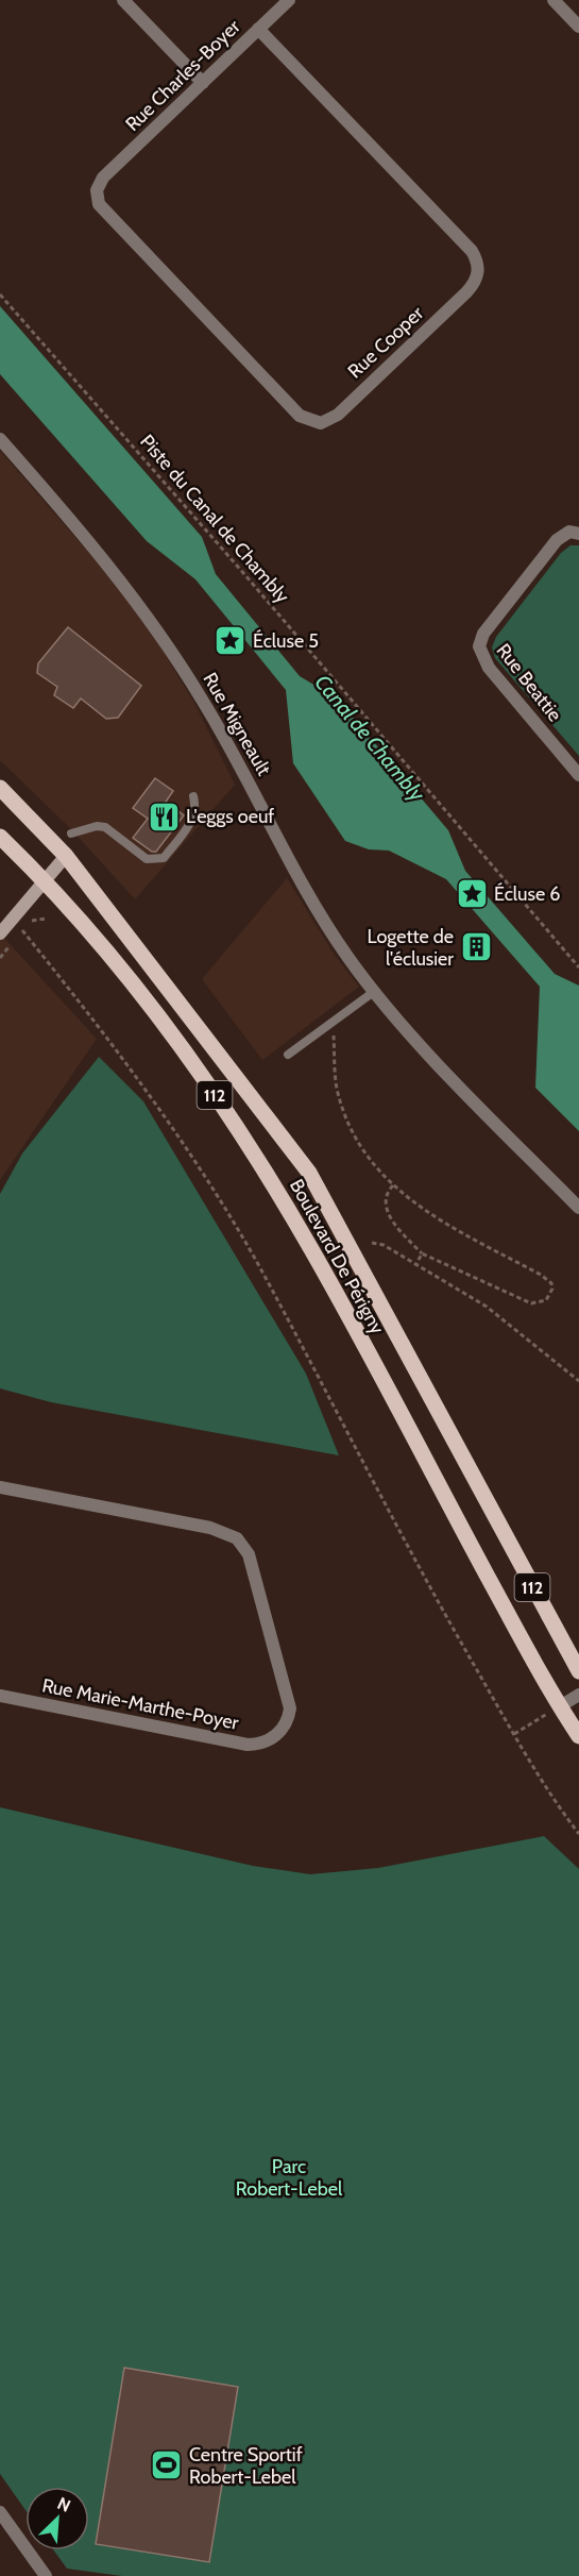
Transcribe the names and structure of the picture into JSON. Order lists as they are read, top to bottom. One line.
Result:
{"streets":{"main road":["112","Boulevard De Périgny"],"street":["Rue Charles-Boyer","Rue Cooper","Rue Beattie","Rue Migneault","Rue Marie-Marthe-Poyer"],"path":["Piste du Canal de Chambly"]},"crossings":[["Rue Charles-Boyer","Rue Cooper"]],"water":["Canal de Chambly"],"parks":["Parc Robert-Lebel"],"places":{"place":["Écluse 5","Écluse 6"],"restaurant":["L'eggs oeuf"],"building":["Logette de l'éclusier"],"sports":["Centre Sportif Robert-Lebel"]},"north":"top right"}
